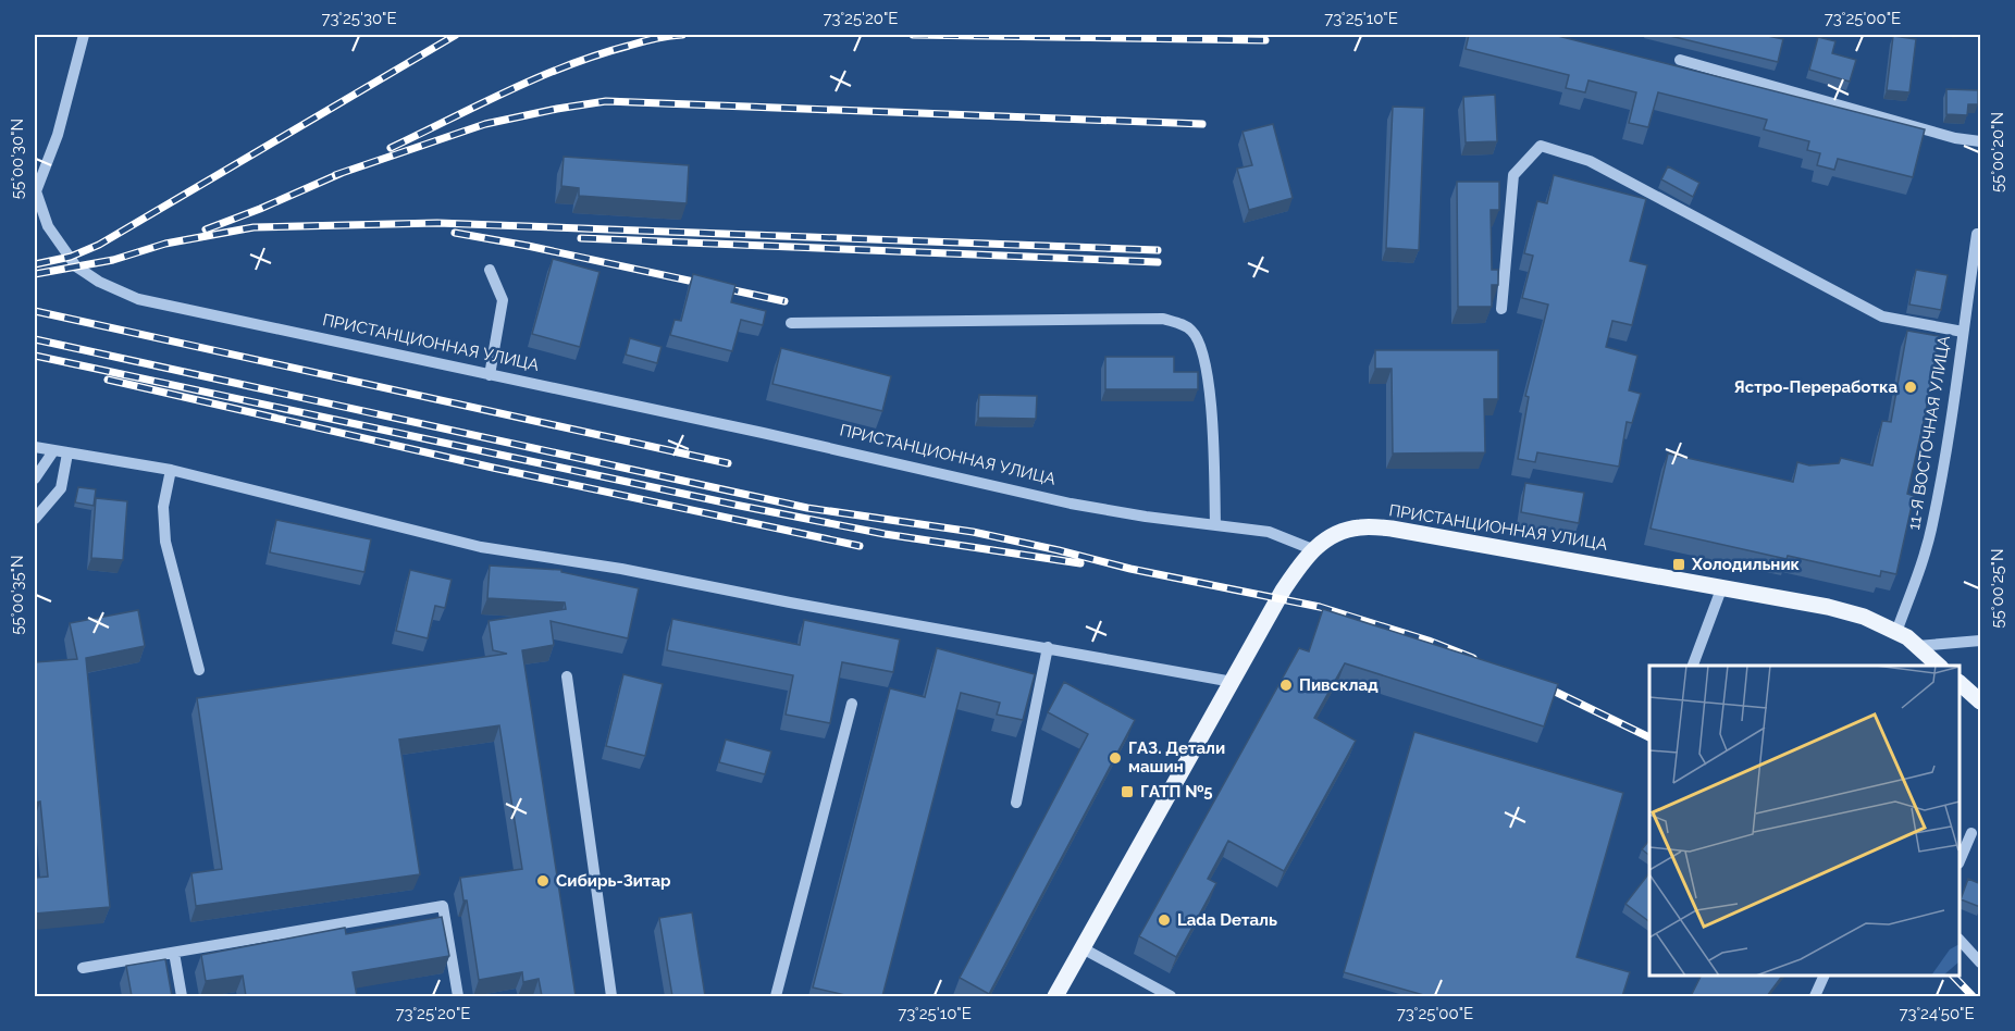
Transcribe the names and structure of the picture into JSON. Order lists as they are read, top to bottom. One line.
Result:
{"streets":{"main road":["ПРИСТАНЦИОННАЯ УЛИЦА"],"street":["11-Я ВОСТОЧНАЯ УЛИЦА"]},"crossings":[["ПРИСТАНЦИОННАЯ УЛИЦА","11-Я ВОСТОЧНАЯ УЛИЦА"]],"places":{"other":["Ястро-Переработка","Пивсклад","ГАЗ. Детали машин","Сибирь-Зитар","Lada Dеталь"],"transit":["Холодильник","ГАТП №5"]},"coordinates":["73°25'30\"E","73°25'20\"E","73°25'10\"E","73°25'00\"E","55°00'20\"N","55°00'30\"N","55°00'25\"N","55°00'35\"N","73°24'50\"E"]}
